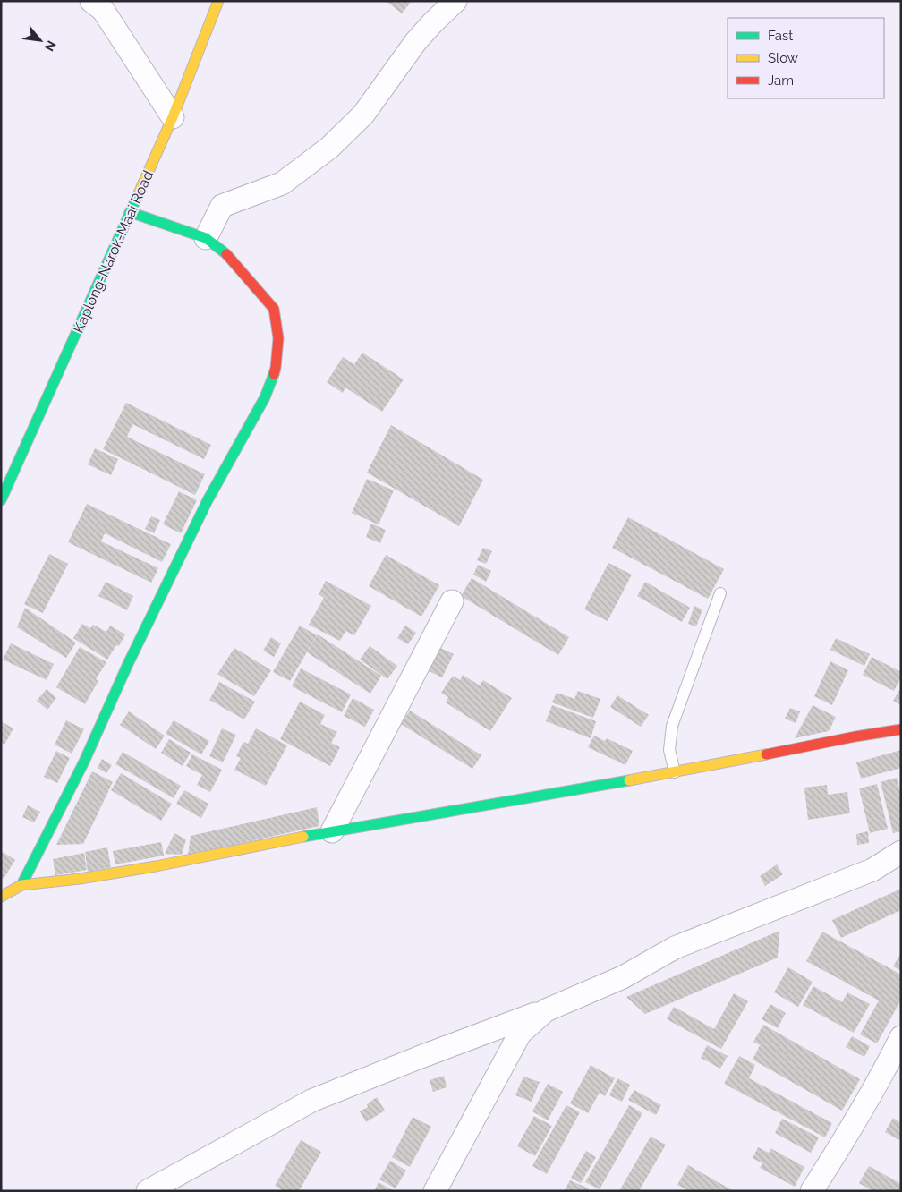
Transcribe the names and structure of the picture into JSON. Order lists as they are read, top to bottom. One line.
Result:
{"streets":{"main road":["Kaplong-Narok-Maai Road"]},"legend":["Fast","Slow","Jam"],"north":"bottom right"}
